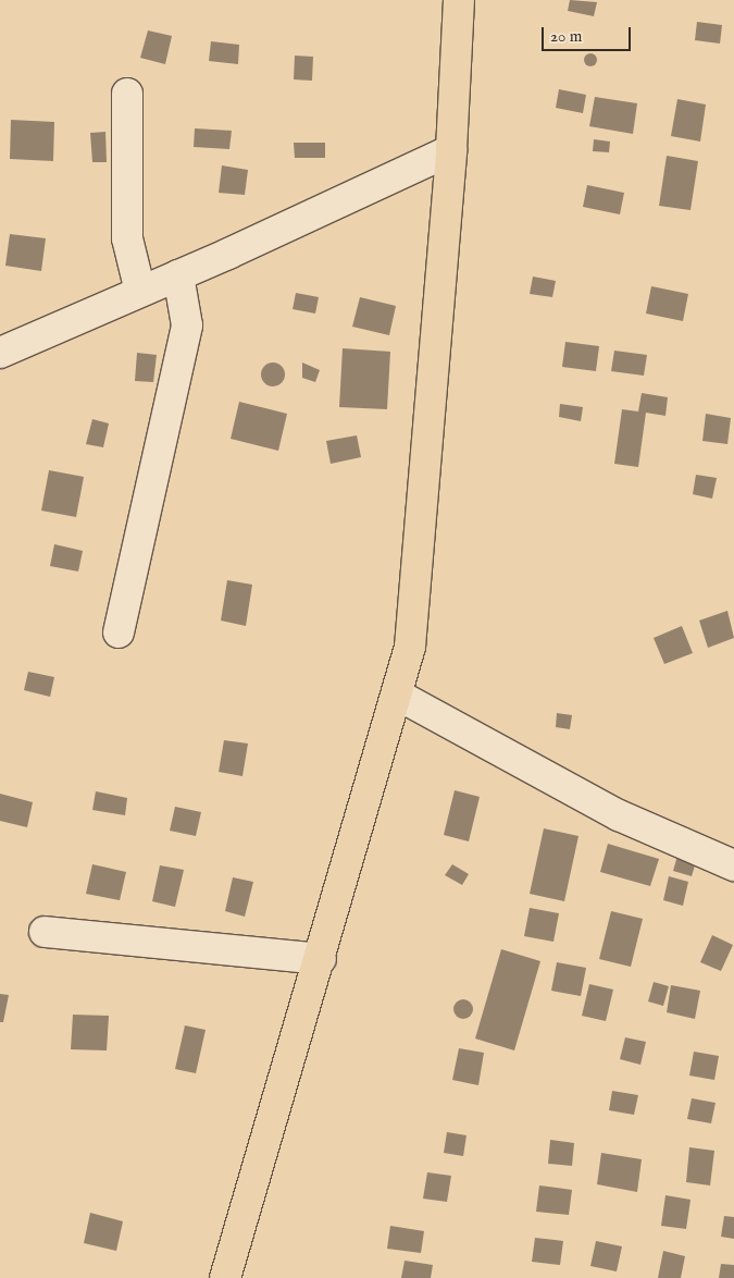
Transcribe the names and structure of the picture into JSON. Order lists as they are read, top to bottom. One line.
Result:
{"scale_bar":"20 m"}
